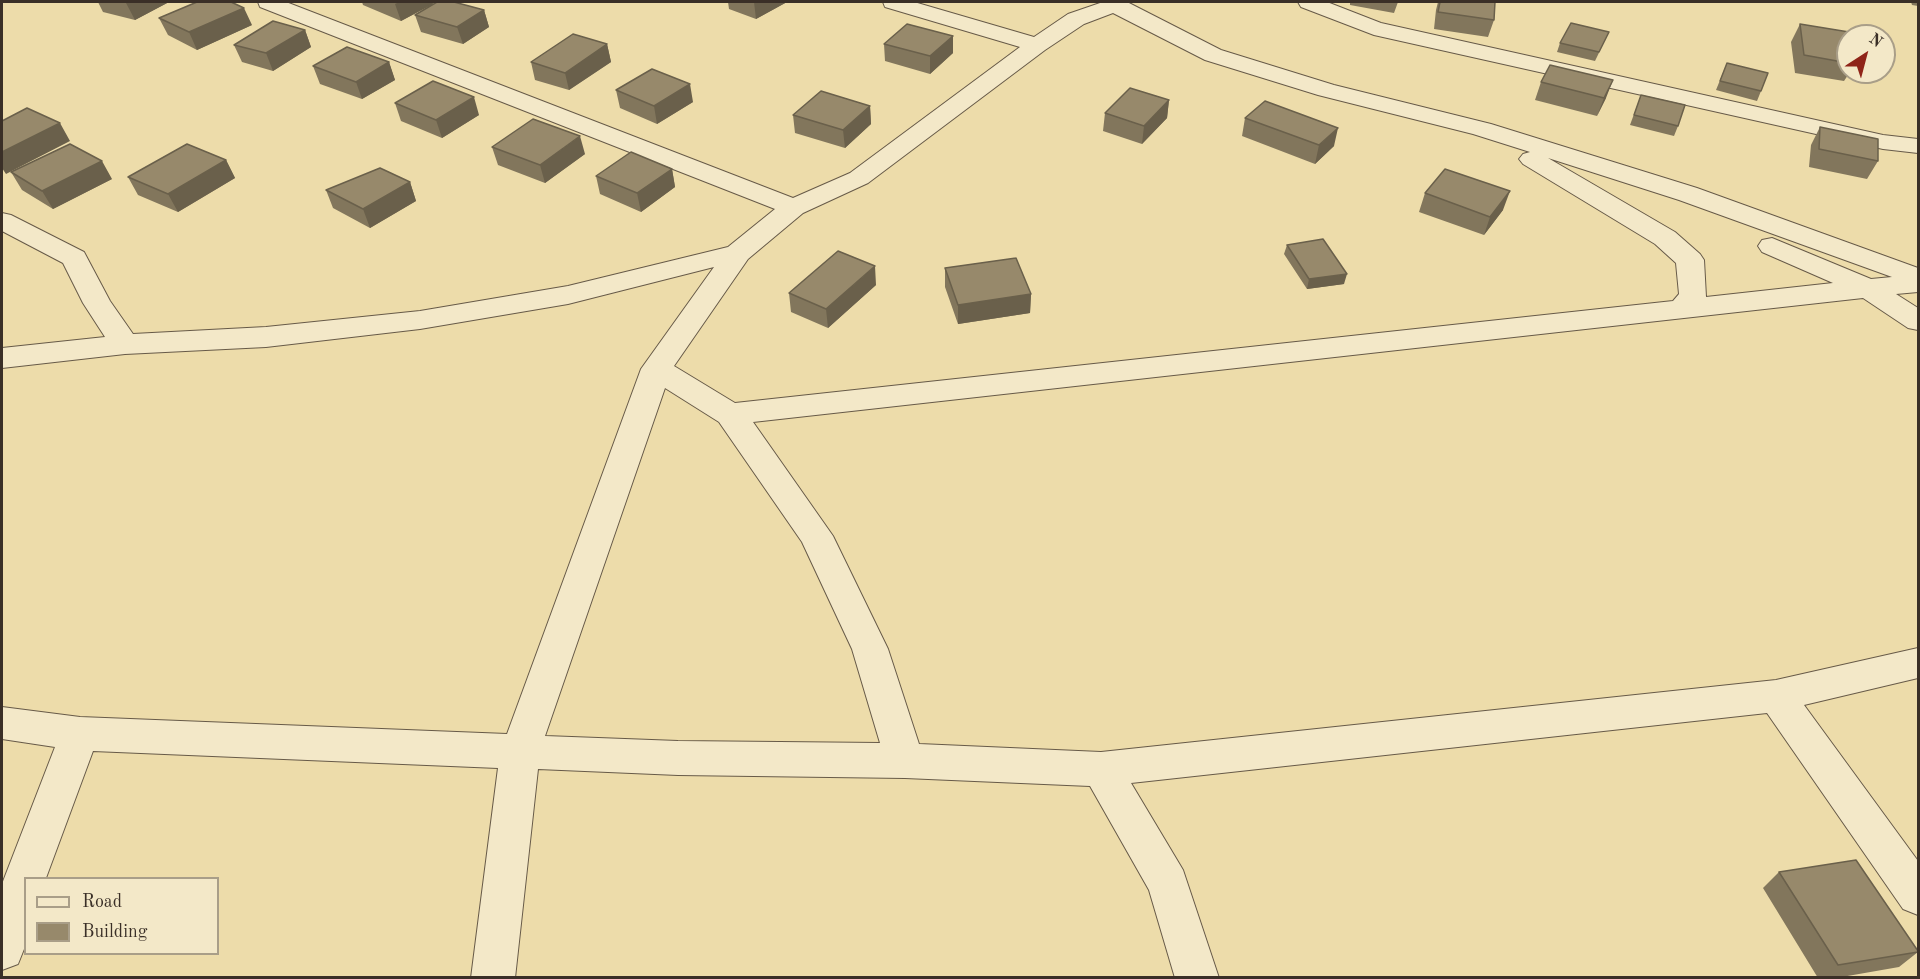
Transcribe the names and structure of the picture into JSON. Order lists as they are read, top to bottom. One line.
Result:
{"legend":["Road","Building"],"north":"top right"}
